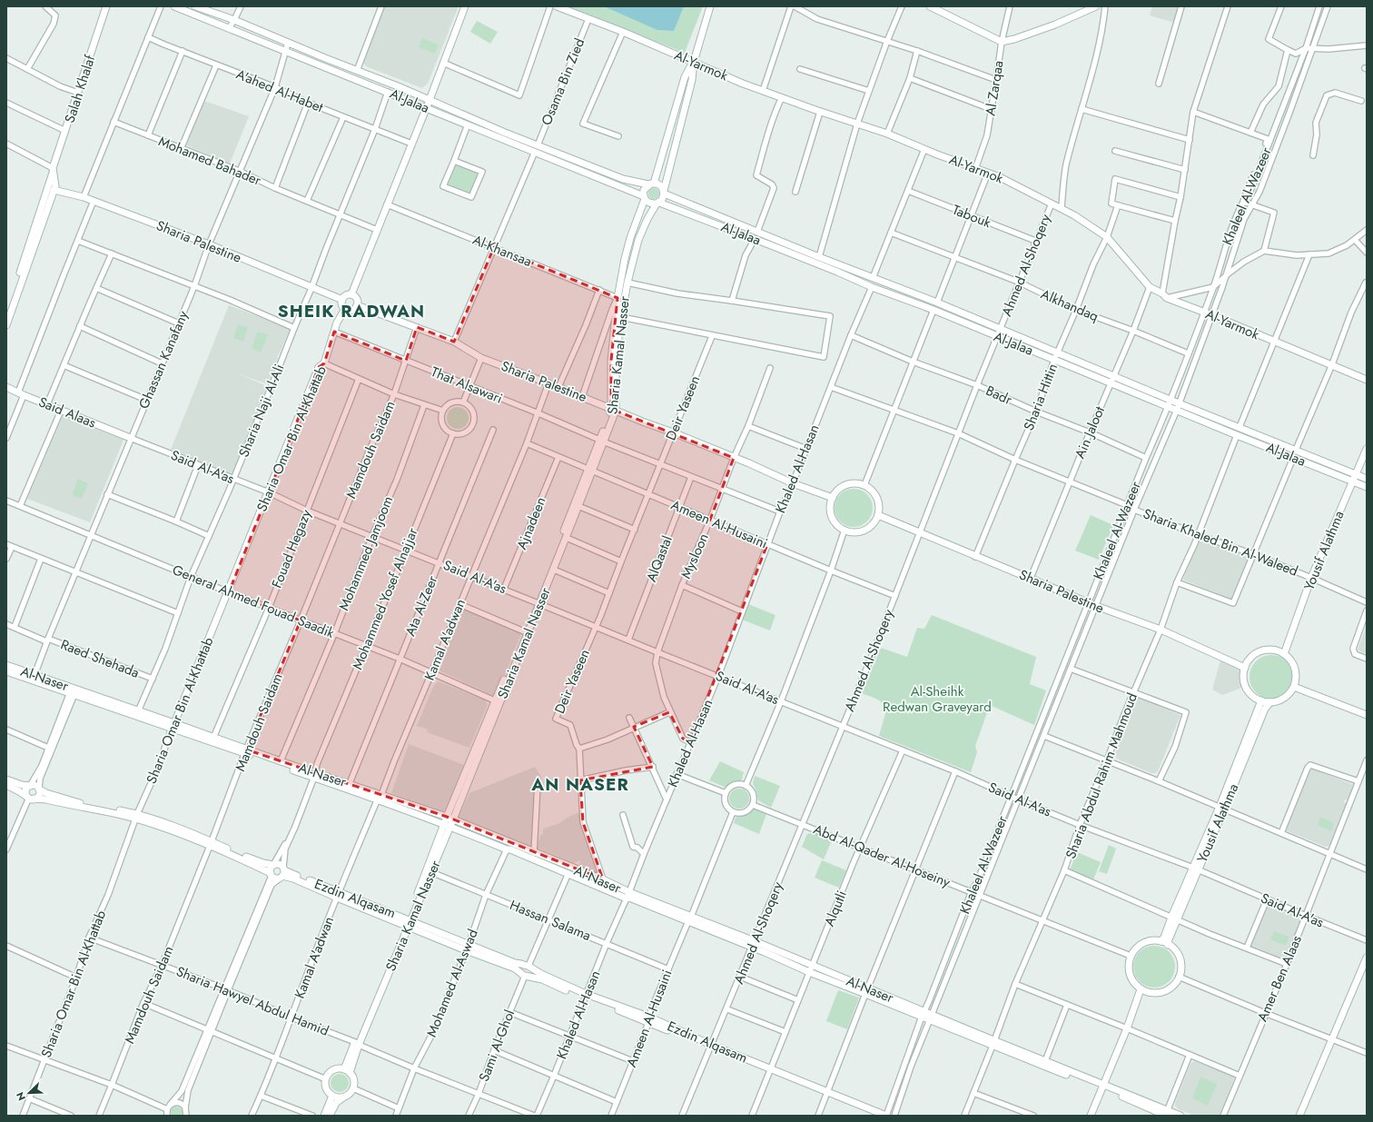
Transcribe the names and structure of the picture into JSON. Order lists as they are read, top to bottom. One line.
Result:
{"streets":{"main road":["Al-Yarmok","Salah Khalaf","Al-Jalaa","Sharia Palestine","Sharia Kamal Nasser","Said Alaas","Sharia Omar Bin Al-Khattab","Yousif Alathma","Al-Naser","Ezdin Alqasam"],"street":["Osama Bin Zied","Al Zarqaa","A'ahed Al-Habet","Mohamed Bahader","Khaleel Al-Wazeer","Tabouk","Al-Khansaa","Ahmed Al-Shoqery","Alkhandaq","Ghassan Kanafany","That Alsawari","Badr","Sharia Hittin","Deir Yaseen","Sharia Naji Al-Ali","Ain Jaloot","Mamdouh Saidam","Said Al-A'as","Khaled Al-Hasan","Ajnadeen","Ameen Al-Husaini","Sharia Khaled Bin Al-Waleed","Fouad Hegazy","Mohammed Jamjoom","Mysloon","AlQastal","Mohammed Yosef Alnajjar","General Ahmed Fouad Saadik","Ata Al-Zeer","Kamal A'adwan","Raed Shehada","Sharia Abdul Rahim Mahmoud","Abd Al-Qader Al-Hoseiny","Alqutli","Hassan Salama","Amer Ben Alaas","Mohamed Al-Aswad","Sharia Hawyel Abdul Hamid","Sami Al-Ghol"]},"crossings":[["Al-Yarmok","Osama Bin Zied"],["Al-Yarmok","Al Zarqaa"],["Al-Yarmok","Khaleel Al-Wazeer"],["Al-Yarmok","Ahmed Al-Shoqery"],["Al-Yarmok","Sharia Hittin"],["Al-Yarmok","Ain Jaloot"],["Osama Bin Zied","Al-Jalaa"],["Salah Khalaf","Sharia Palestine"],["A'ahed Al-Habet","Ghassan Kanafany"],["A'ahed Al-Habet","Sharia Naji Al-Ali"],["Al-Jalaa","Khaleel Al-Wazeer"],["Al-Jalaa","Ahmed Al-Shoqery"],["Al-Jalaa","Sharia Kamal Nasser"],["Al-Jalaa","Ghassan Kanafany"],["Al-Jalaa","Sharia Hittin"],["Al-Jalaa","Sharia Naji Al-Ali"],["Al-Jalaa","Ain Jaloot"],["Al-Jalaa","Khaled Al-Hasan"],["Al-Jalaa","Yousif Alathma"],["Al-Jalaa","Sharia Abdul Rahim Mahmoud"],["Mohamed Bahader","Ghassan Kanafany"],["Mohamed Bahader","Sharia Naji Al-Ali"],["Khaleel Al-Wazeer","Sharia Palestine"],["Khaleel Al-Wazeer","Alkhandaq"],["Khaleel Al-Wazeer","Badr"],["Khaleel Al-Wazeer","Said Al-A'as"],["Khaleel Al-Wazeer","Sharia Khaled Bin Al-Waleed"],["Khaleel Al-Wazeer","Al-Naser"],["Khaleel Al-Wazeer","Abd Al-Qader Al-Hoseiny"],["Khaleel Al-Wazeer","Ezdin Alqasam"],["Tabouk","Ahmed Al-Shoqery"],["Sharia Palestine","Ahmed Al-Shoqery"],["Sharia Palestine","Sharia Kamal Nasser"],["Sharia Palestine","Ghassan Kanafany"],["Sharia Palestine","Sharia Hittin"],["Sharia Palestine","Deir Yaseen"],["Sharia Palestine","Sharia Naji Al-Ali"],["Sharia Palestine","Ain Jaloot"],["Sharia Palestine","Sharia Omar Bin Al-Khattab"],["Sharia Palestine","Mamdouh Saidam"],["Sharia Palestine","Khaled Al-Hasan"],["Sharia Palestine","Yousif Alathma"],["Sharia Palestine","Mysloon"],["Sharia Palestine","Kamal A'adwan"],["Sharia Palestine","Sharia Abdul Rahim Mahmoud"],["Al-Khansaa","Sharia Kamal Nasser"],["Ahmed Al-Shoqery","Alkhandaq"],["Ahmed Al-Shoqery","Badr"],["Ahmed Al-Shoqery","Said Al-A'as"],["Ahmed Al-Shoqery","Ameen Al-Husaini"],["Ahmed Al-Shoqery","Sharia Khaled Bin Al-Waleed"],["Ahmed Al-Shoqery","Al-Naser"],["Ahmed Al-Shoqery","Abd Al-Qader Al-Hoseiny"],["Ahmed Al-Shoqery","Ezdin Alqasam"],["Alkhandaq","Sharia Hittin"],["Alkhandaq","Ain Jaloot"],["Sharia Kamal Nasser","That Alsawari"],["Sharia Kamal Nasser","Said Al-A'as"],["Sharia Kamal Nasser","Ameen Al-Husaini"],["Sharia Kamal Nasser","General Ahmed Fouad Saadik"],["Sharia Kamal Nasser","Al-Naser"],["Sharia Kamal Nasser","Ezdin Alqasam"],["Sharia Kamal Nasser","Hassan Salama"],["Sharia Kamal Nasser","Sharia Hawyel Abdul Hamid"],["Ghassan Kanafany","Said Alaas"],["Ghassan Kanafany","Said Al-A'as"],["Ghassan Kanafany","General Ahmed Fouad Saadik"],["Ghassan Kanafany","Raed Shehada"],["Ghassan Kanafany","Al-Naser"],["That Alsawari","Deir Yaseen"],["That Alsawari","Sharia Omar Bin Al-Khattab"],["That Alsawari","Mamdouh Saidam"],["That Alsawari","Khaled Al-Hasan"],["That Alsawari","Mysloon"],["That Alsawari","AlQastal"],["That Alsawari","Kamal A'adwan"],["Badr","Sharia Hittin"],["Badr","Ain Jaloot"],["Badr","Khaled Al-Hasan"],["Sharia Hittin","Sharia Khaled Bin Al-Waleed"],["Deir Yaseen","Said Al-A'as"],["Deir Yaseen","Ameen Al-Husaini"],["Deir Yaseen","Al-Naser"],["Sharia Naji Al-Ali","Said Al-A'as"],["Sharia Naji Al-Ali","General Ahmed Fouad Saadik"],["Sharia Naji Al-Ali","Raed Shehada"],["Sharia Naji Al-Ali","Al-Naser"],["Said Alaas","Said Al-A'as"],["Ain Jaloot","Sharia Khaled Bin Al-Waleed"],["Sharia Omar Bin Al-Khattab","Said Al-A'as"],["Sharia Omar Bin Al-Khattab","General Ahmed Fouad Saadik"],["Sharia Omar Bin Al-Khattab","Al-Naser"],["Sharia Omar Bin Al-Khattab","Ezdin Alqasam"],["Sharia Omar Bin Al-Khattab","Sharia Hawyel Abdul Hamid"],["Mamdouh Saidam","Said Al-A'as"],["Mamdouh Saidam","General Ahmed Fouad Saadik"],["Mamdouh Saidam","Al-Naser"],["Mamdouh Saidam","Ezdin Alqasam"],["Mamdouh Saidam","Sharia Hawyel Abdul Hamid"],["Said Al-A'as","Khaled Al-Hasan"],["Said Al-A'as","Ajnadeen"],["Said Al-A'as","Fouad Hegazy"],["Said Al-A'as","Yousif Alathma"],["Said Al-A'as","Mohammed Jamjoom"],["Said Al-A'as","Mysloon"],["Said Al-A'as","AlQastal"],["Said Al-A'as","Mohammed Yosef Alnajjar"],["Said Al-A'as","Ata Al-Zeer"],["Said Al-A'as","Kamal A'adwan"],["Said Al-A'as","Sharia Abdul Rahim Mahmoud"],["Said Al-A'as","Alqutli"],["Said Al-A'as","Amer Ben Alaas"],["Khaled Al-Hasan","Ameen Al-Husaini"],["Khaled Al-Hasan","Sharia Khaled Bin Al-Waleed"],["Khaled Al-Hasan","Mysloon"],["Khaled Al-Hasan","Al-Naser"],["Khaled Al-Hasan","Ezdin Alqasam"],["Khaled Al-Hasan","Hassan Salama"],["Khaled Al-Hasan","Sharia Hawyel Abdul Hamid"],["Ajnadeen","Ameen Al-Husaini"],["Ameen Al-Husaini","Mysloon"],["Ameen Al-Husaini","AlQastal"],["Ameen Al-Husaini","Kamal A'adwan"],["Ameen Al-Husaini","Al-Naser"],["Ameen Al-Husaini","Abd Al-Qader Al-Hoseiny"],["Ameen Al-Husaini","Ezdin Alqasam"],["Ameen Al-Husaini","Hassan Salama"],["Sharia Khaled Bin Al-Waleed","Yousif Alathma"],["Sharia Khaled Bin Al-Waleed","Sharia Abdul Rahim Mahmoud"],["Fouad Hegazy","General Ahmed Fouad Saadik"],["Fouad Hegazy","Al-Naser"],["Yousif Alathma","Abd Al-Qader Al-Hoseiny"],["Mohammed Jamjoom","General Ahmed Fouad Saadik"],["Mohammed Jamjoom","Al-Naser"],["Mohammed Yosef Alnajjar","General Ahmed Fouad Saadik"],["Mohammed Yosef Alnajjar","Al-Naser"],["Mohammed Yosef Alnajjar","Ezdin Alqasam"],["General Ahmed Fouad Saadik","Ata Al-Zeer"],["General Ahmed Fouad Saadik","Kamal A'adwan"],["Ata Al-Zeer","Al-Naser"],["Kamal A'adwan","Al-Naser"],["Kamal A'adwan","Ezdin Alqasam"],["Kamal A'adwan","Sharia Hawyel Abdul Hamid"],["Al-Naser","Sharia Abdul Rahim Mahmoud"],["Al-Naser","Alqutli"],["Al-Naser","Mohamed Al-Aswad"],["Sharia Abdul Rahim Mahmoud","Abd Al-Qader Al-Hoseiny"],["Abd Al-Qader Al-Hoseiny","Alqutli"],["Ezdin Alqasam","Alqutli"],["Ezdin Alqasam","Mohamed Al-Aswad"],["Ezdin Alqasam","Sami Al-Ghol"],["Hassan Salama","Mohamed Al-Aswad"],["Mohamed Al-Aswad","Sharia Hawyel Abdul Hamid"],["Sharia Hawyel Abdul Hamid","Sami Al-Ghol"]],"districts":["SHEIK RADWAN","AN NASER"],"parks":["Al-Sheihk Redwan Graveyard"],"north":"bottom left"}
